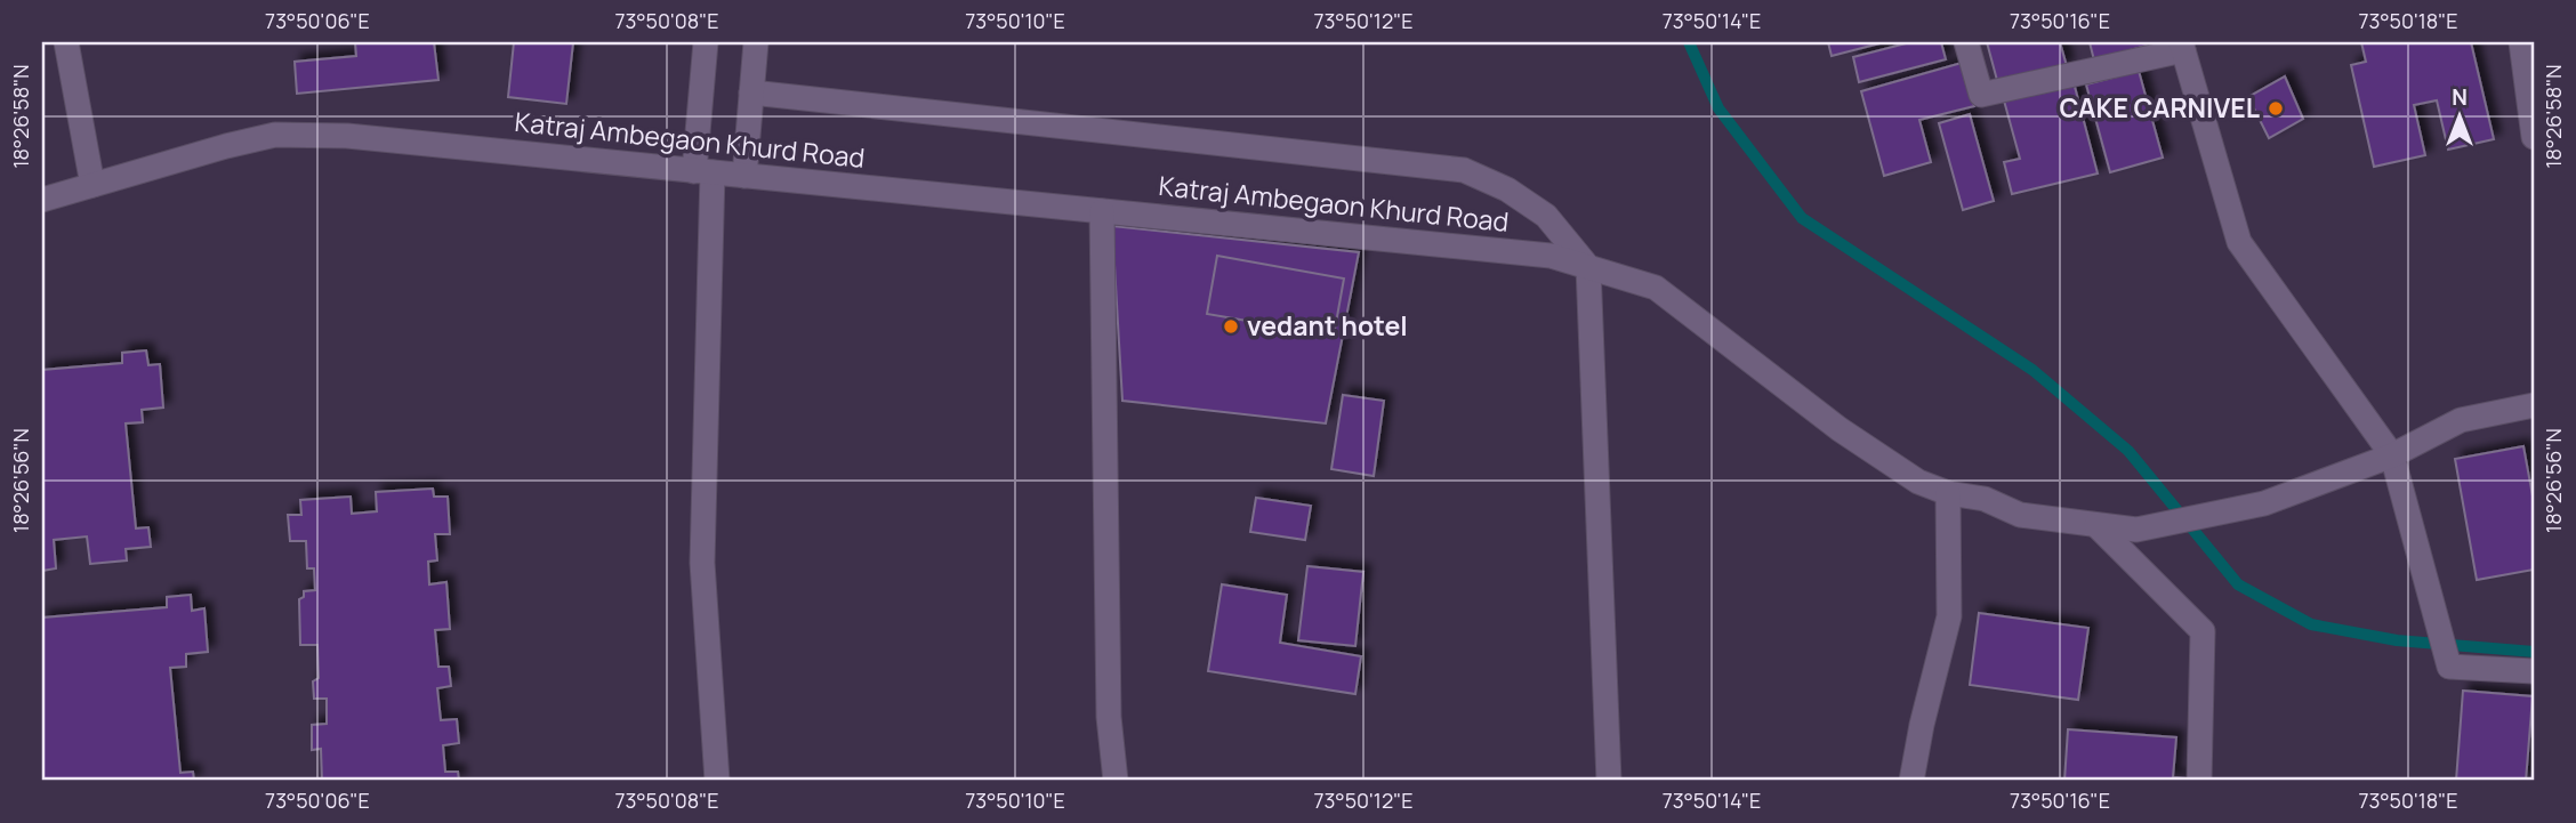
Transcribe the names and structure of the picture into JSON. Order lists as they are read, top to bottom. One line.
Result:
{"streets":{"street":["Katraj Ambegaon Khurd Road"]},"places":["CAKE CARNIVEL","vedant hotel"],"north":"top","coordinates":["73°50'06\"E","73°50'08\"E","73°50'10\"E","73°50'12\"E","73°50'14\"E","73°50'16\"E","73°50'18\"E","18°26'58\"N","18°26'56\"N"]}
